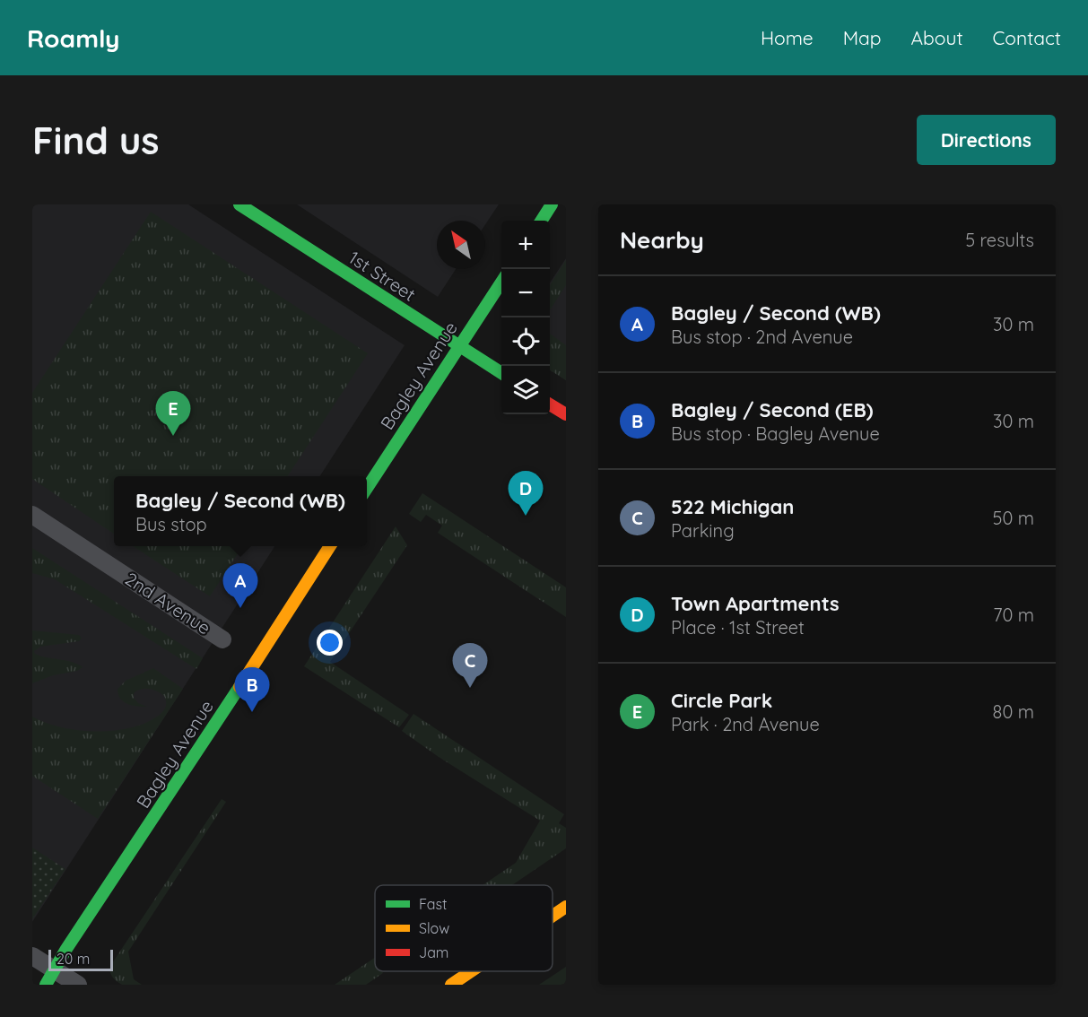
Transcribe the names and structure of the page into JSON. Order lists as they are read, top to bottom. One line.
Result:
{"streets":{"street":["1st Street","Bagley Avenue","2nd Avenue"]},"crossings":[["1st Street","Bagley Avenue"]],"legend":["Fast","Slow","Jam"],"scale_bar":"20 m","north":"top left","page":{"header":"Roamly","nav":["Home","Map","About","Contact"],"buttons":"Directions","title":"Find us","heading":["Nearby","5 results"],"map_buttons":["+","−"],"list":[{"mark":"A","name":"Bagley / Second (WB)","note":"Bus stop · 2nd Avenue","value":"30 m"},{"mark":"B","name":"Bagley / Second (EB)","note":"Bus stop · Bagley Avenue","value":"30 m"},{"mark":"C","name":"522 Michigan","note":"Parking","value":"50 m"},{"mark":"D","name":"Town Apartments","note":"Place · 1st Street","value":"70 m"},{"mark":"E","name":"Circle Park","note":"Park · 2nd Avenue","value":"80 m"}],"pins":["E","D","A","C","B"],"popup":["Bagley / Second (WB)","Bus stop"],"scale":"20 m"}}
